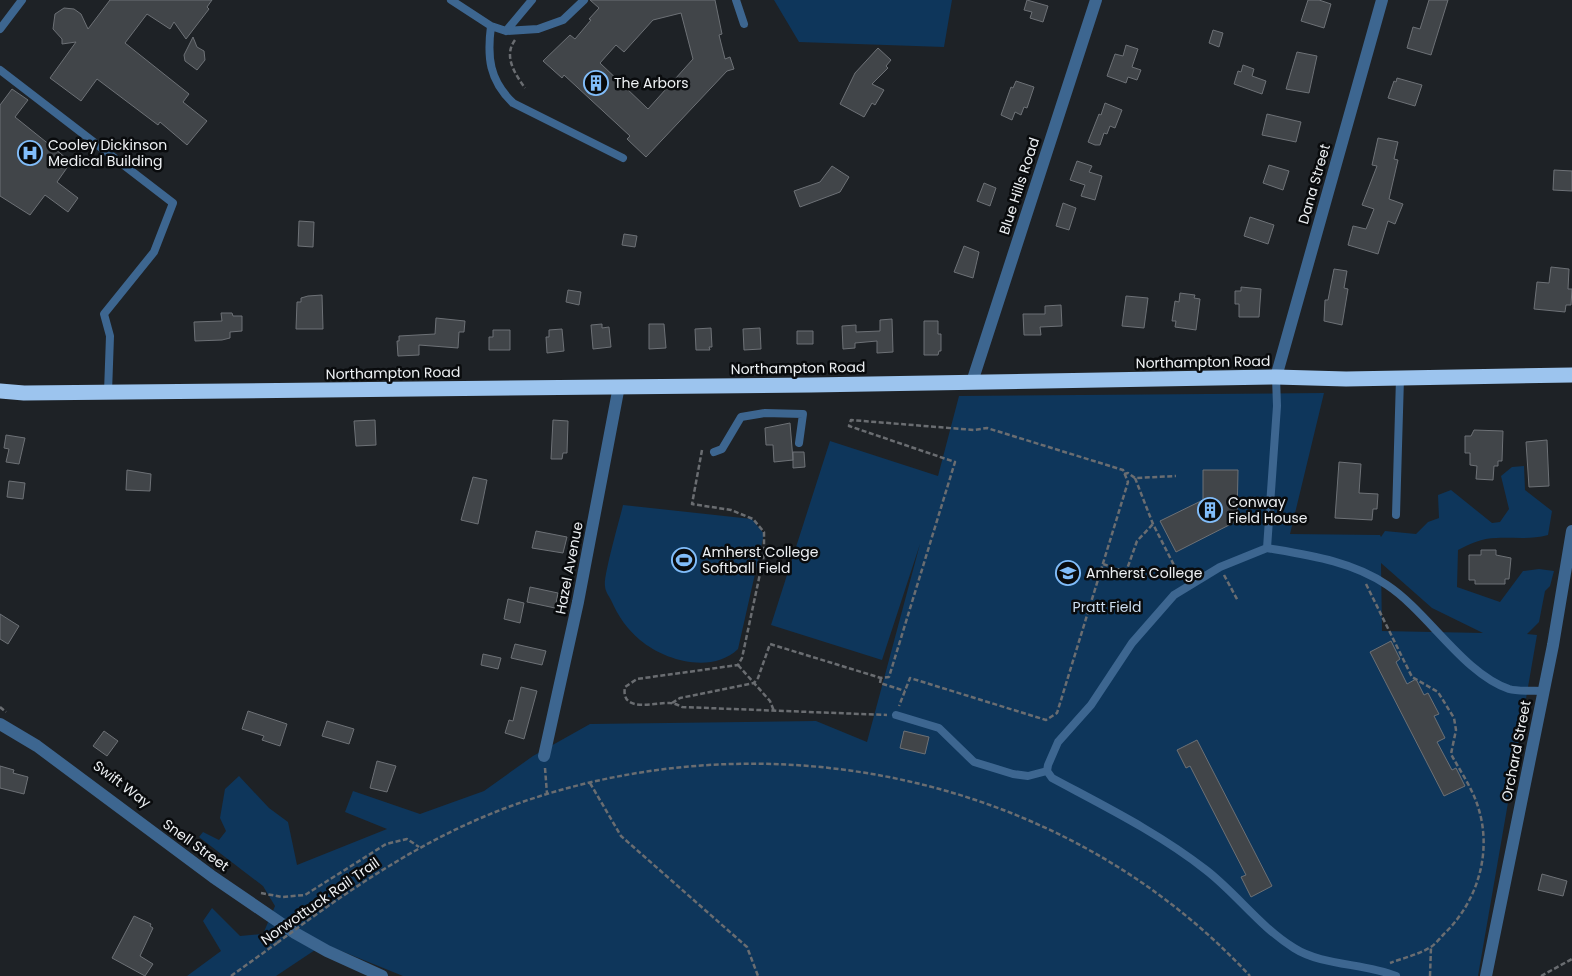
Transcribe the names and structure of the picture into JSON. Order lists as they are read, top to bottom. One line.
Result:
{"streets":{"highway":["Northampton Road"],"street":["Dana Street","Blue Hills Road","Hazel Avenue","Orchard Street","Snell Street"],"path":["Norwottuck Rail Trail"]},"crossings":[["Dana Street","Northampton Road"],["Blue Hills Road","Northampton Road"],["Northampton Road","Hazel Avenue"]],"parks":["Pratt Field"],"places":{"building":["The Arbors","Conway Field House"],"hospital":["Cooley Dickinson Medical Building"],"sports":["Amherst College Softball Field"],"school or university":["Amherst College"]}}
